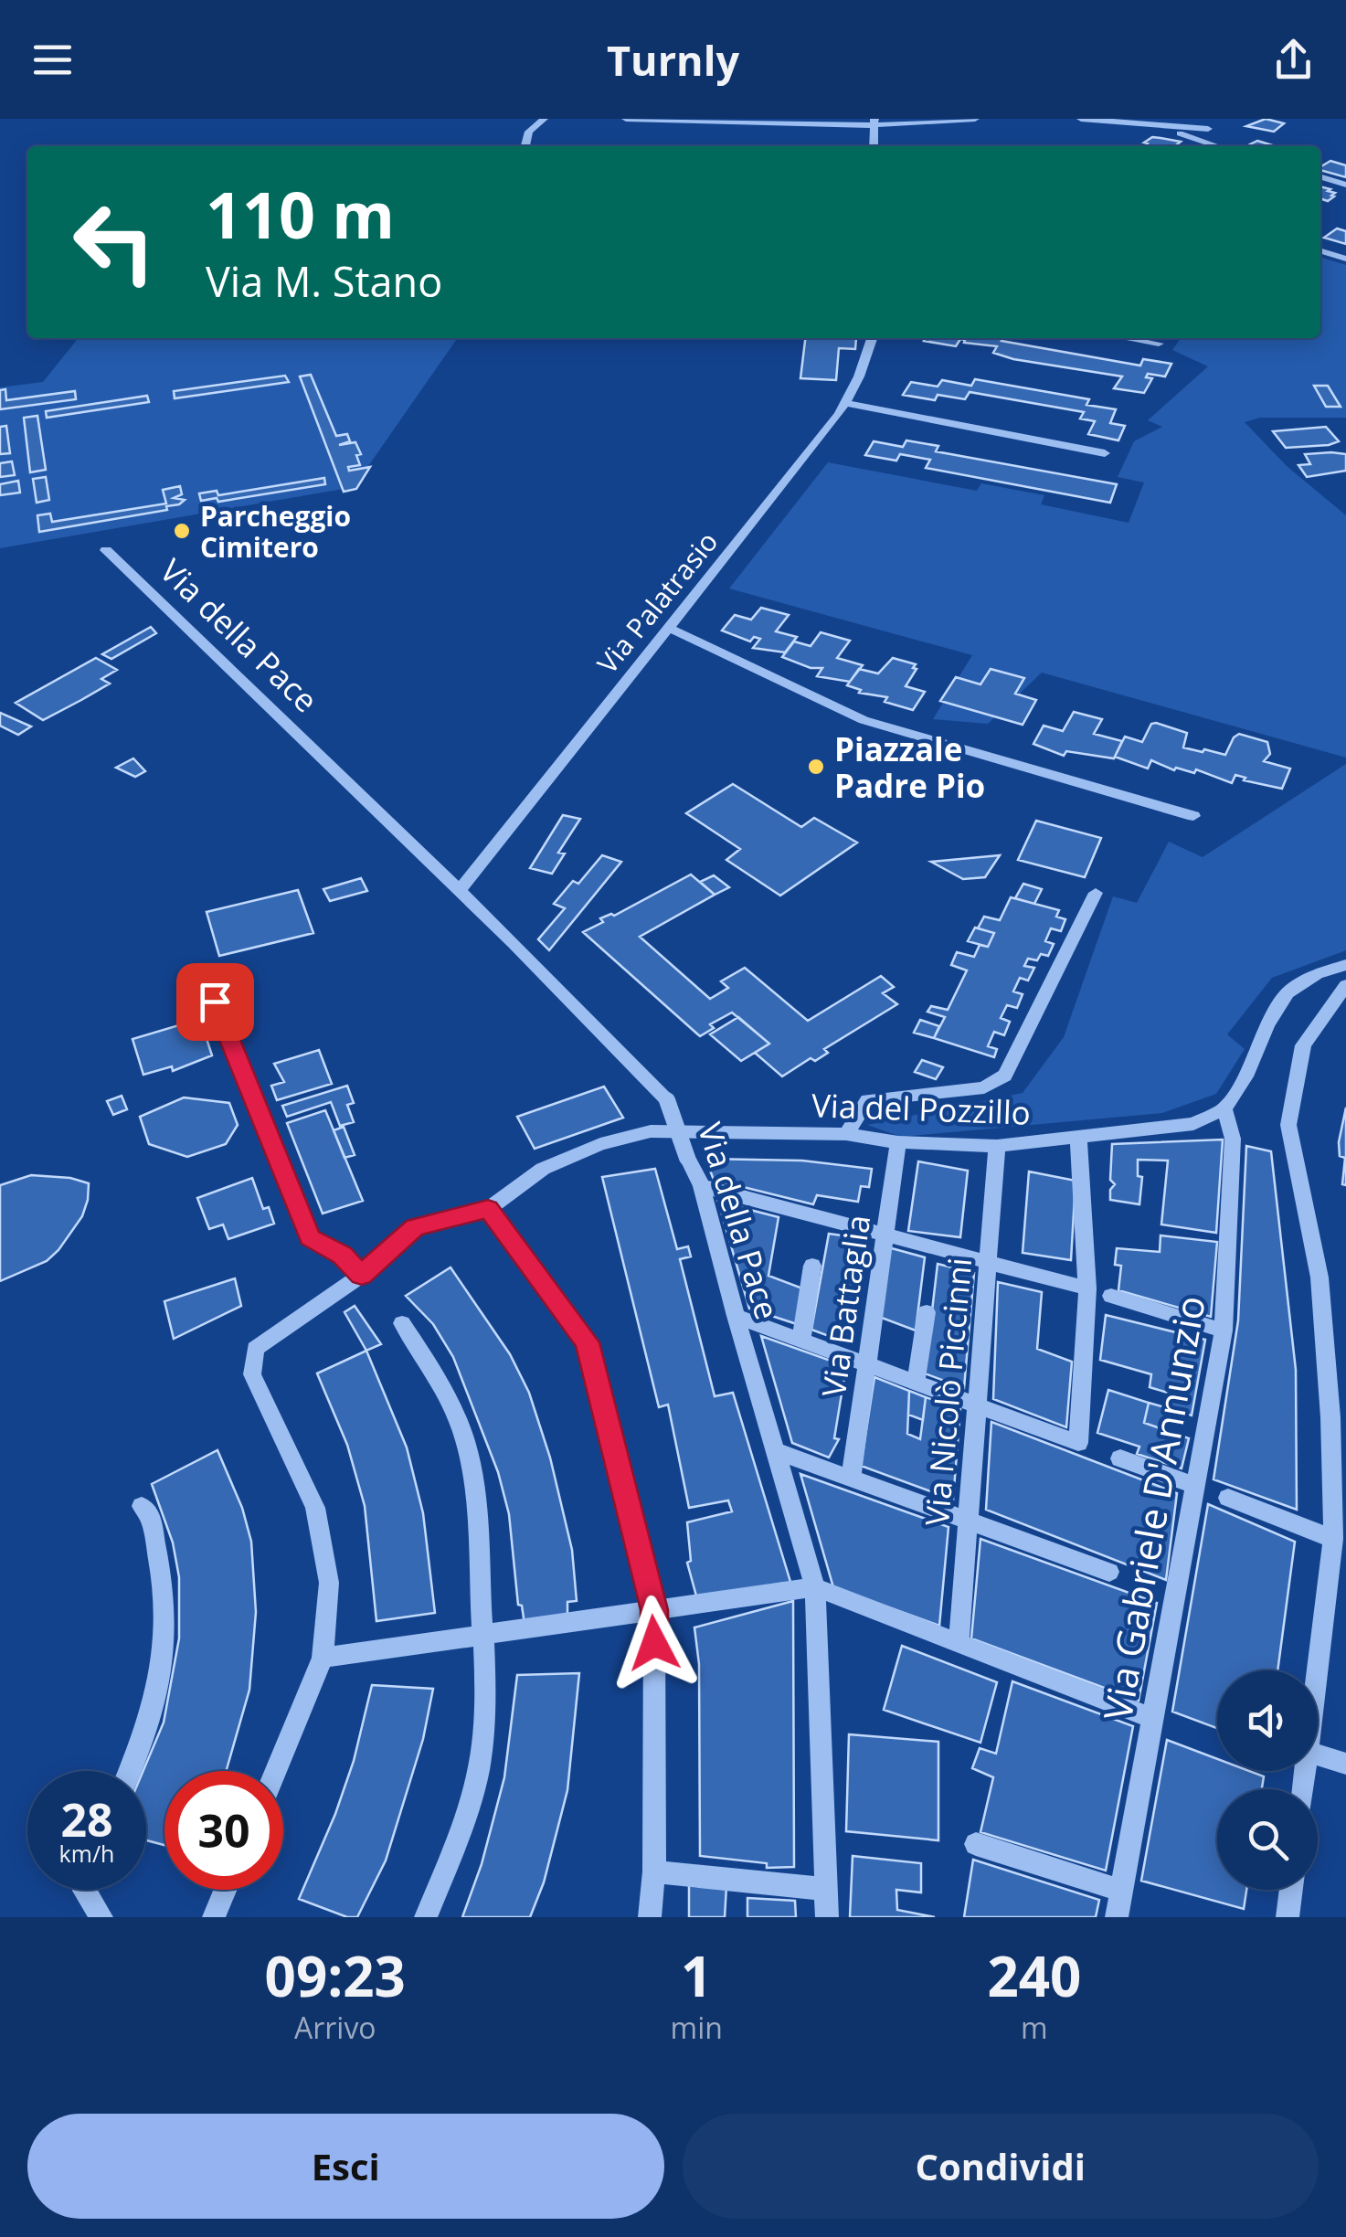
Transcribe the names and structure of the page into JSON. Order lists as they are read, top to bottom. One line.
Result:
{"streets":{"street":["Via Palatrasio","Via della Pace","Via del Pozzillo","Via Battaglia","Via Nicolò Piccinni","Via Gabriele D'Annunzio"]},"crossings":[["Via Palatrasio","Via della Pace"],["Via del Pozzillo","Via Battaglia"],["Via del Pozzillo","Via Nicolò Piccinni"],["Via del Pozzillo","Via Gabriele D'Annunzio"]],"places":["Parcheggio Cimitero","Piazzale Padre Pio"],"page":{"header":"Turnly","turn":["110 m","Via M. Stano"],"speed":"28 km/h","limit":"30","eta":["09:23","Arrivo","1","min","240","m"],"buttons":["Esci","Condividi"]}}
